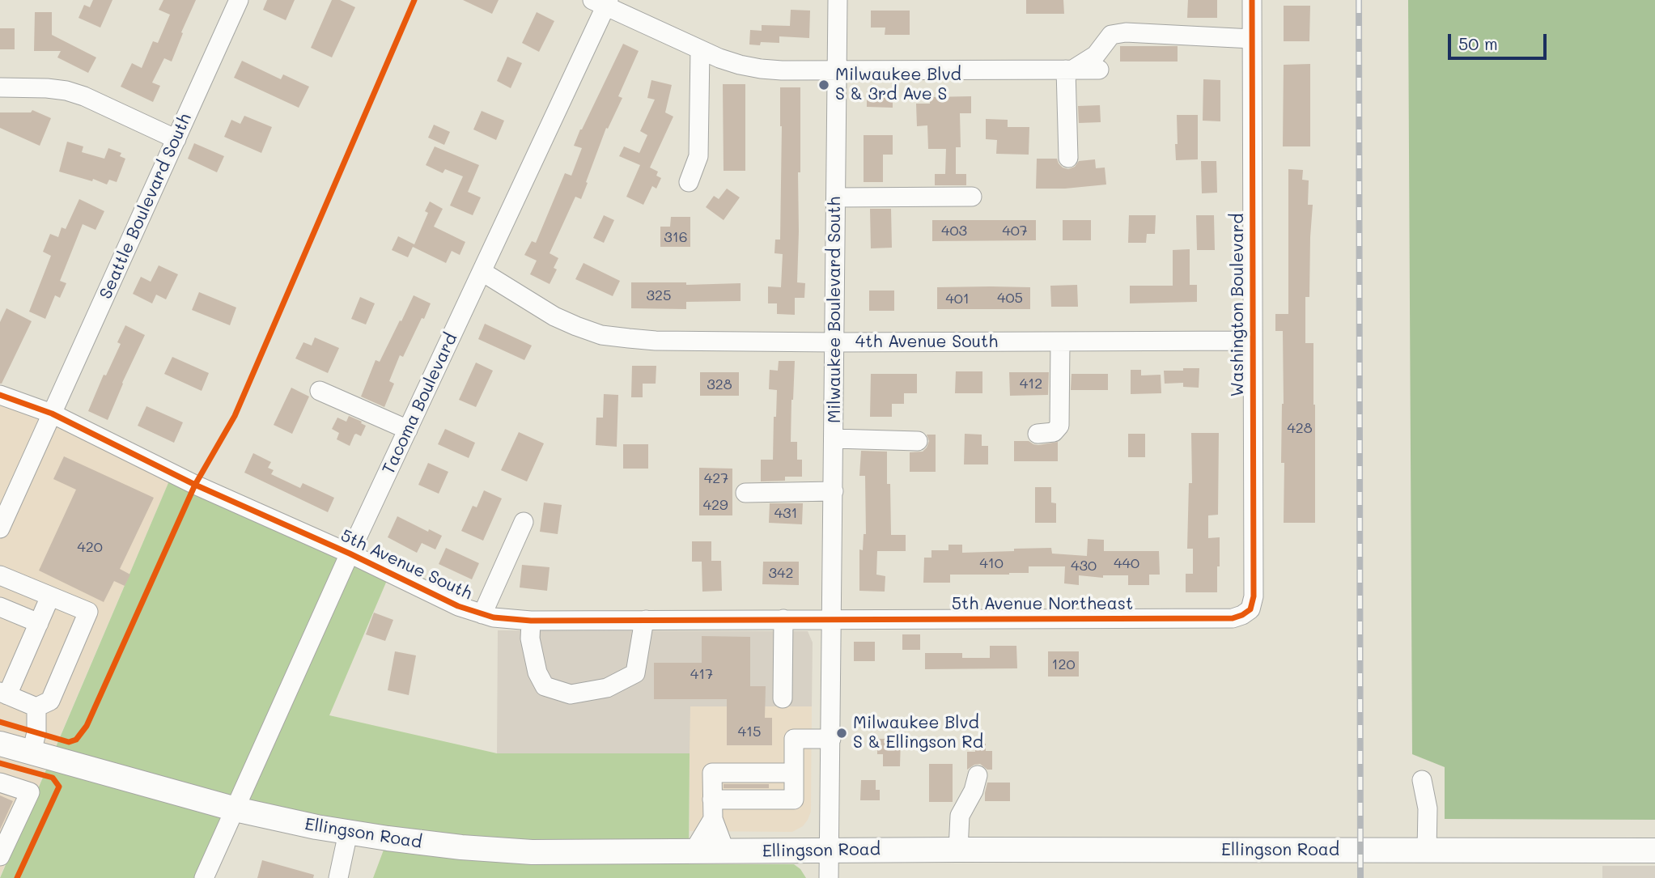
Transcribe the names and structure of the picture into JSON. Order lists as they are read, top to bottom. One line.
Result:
{"streets":{"main road":["Ellingson Road"],"street":["Seattle Boulevard South","Washington Boulevard","Milwaukee Boulevard South","4th Avenue South","Tacoma Boulevard","5th Avenue South","5th Avenue Northeast"]},"crossings":[["Seattle Boulevard South","5th Avenue South"],["Washington Boulevard","4th Avenue South"],["Washington Boulevard","5th Avenue Northeast"],["Milwaukee Boulevard South","4th Avenue South"],["Milwaukee Boulevard South","5th Avenue South"],["Milwaukee Boulevard South","5th Avenue Northeast"],["Milwaukee Boulevard South","Ellingson Road"],["4th Avenue South","Tacoma Boulevard"],["Tacoma Boulevard","5th Avenue South"],["Tacoma Boulevard","Ellingson Road"],["5th Avenue South","5th Avenue Northeast"]],"places":["Milwaukee Blvd S & 3rd Ave S","Milwaukee Blvd S & Ellingson Rd"],"house_numbers":["403","407","316","325","405","401","412","328","428","427","429","431","420","410","440","430","342","120","417","415"],"scale_bar":"50 m"}
